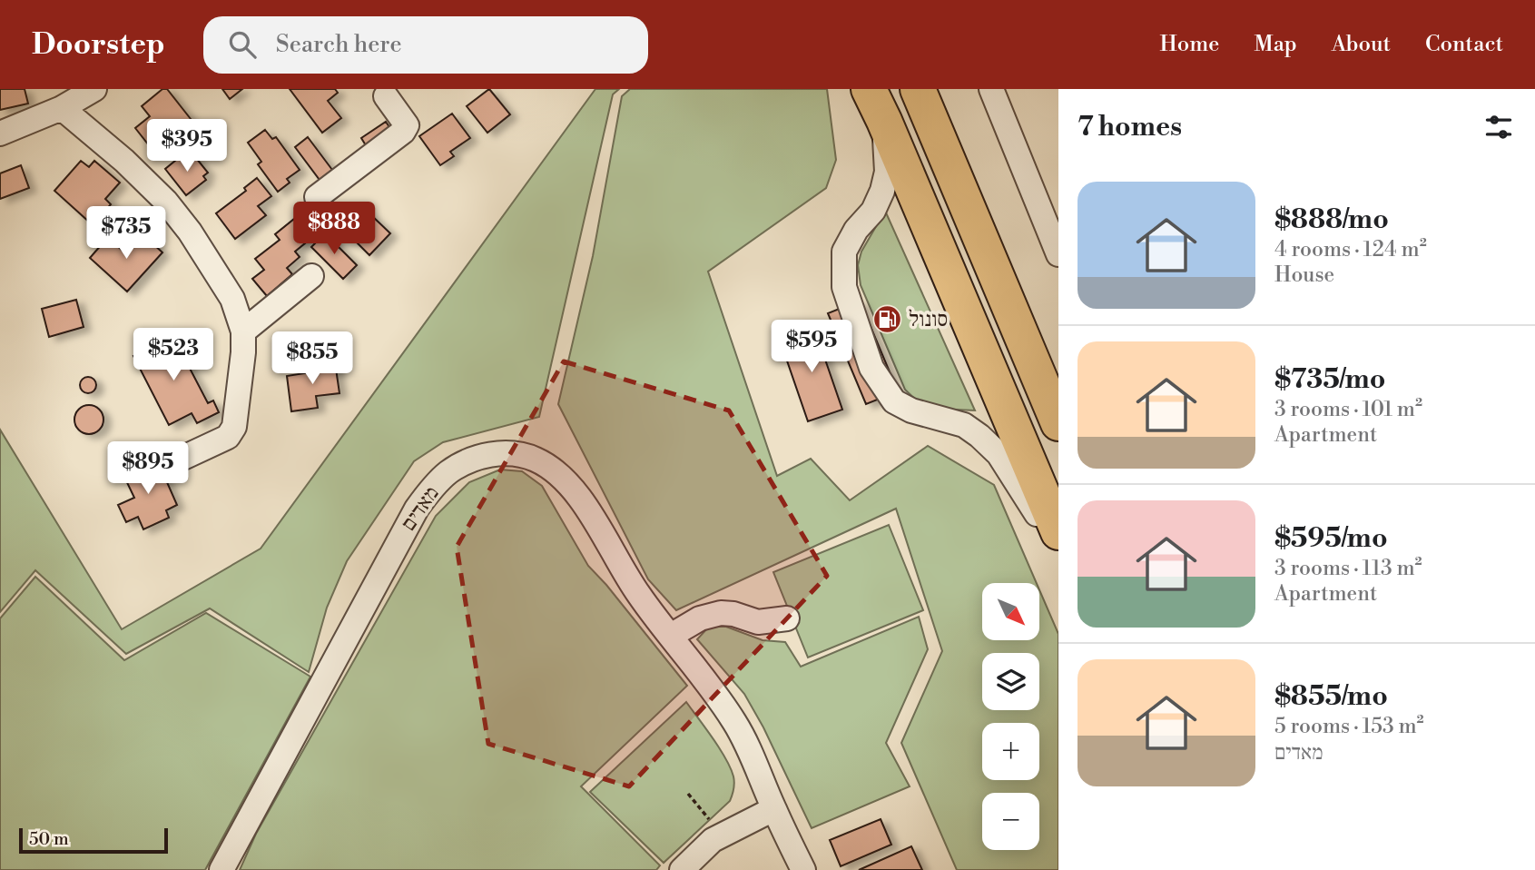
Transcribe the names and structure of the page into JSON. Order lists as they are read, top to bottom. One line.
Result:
{"streets":{"street":["מאדים"]},"places":{"fuel station":["סונול"]},"scale_bar":"50 m","north":"bottom right","page":{"header":"Doorstep","search":"Search here","nav":["Home","Map","About","Contact"],"heading":"7 homes","price":["$395","$888","$735","$595","$523","$855","$895"],"list":[{"name":"$888/mo","note":"4 rooms · 124 m² · House"},{"name":"$735/mo","note":"3 rooms · 101 m² · Apartment"},{"name":"$595/mo","note":"3 rooms · 113 m² · Apartment"},{"name":"$855/mo","note":"5 rooms · 153 m² · מאדים"}],"map_buttons":["+","−"],"scale":"50 m"}}
